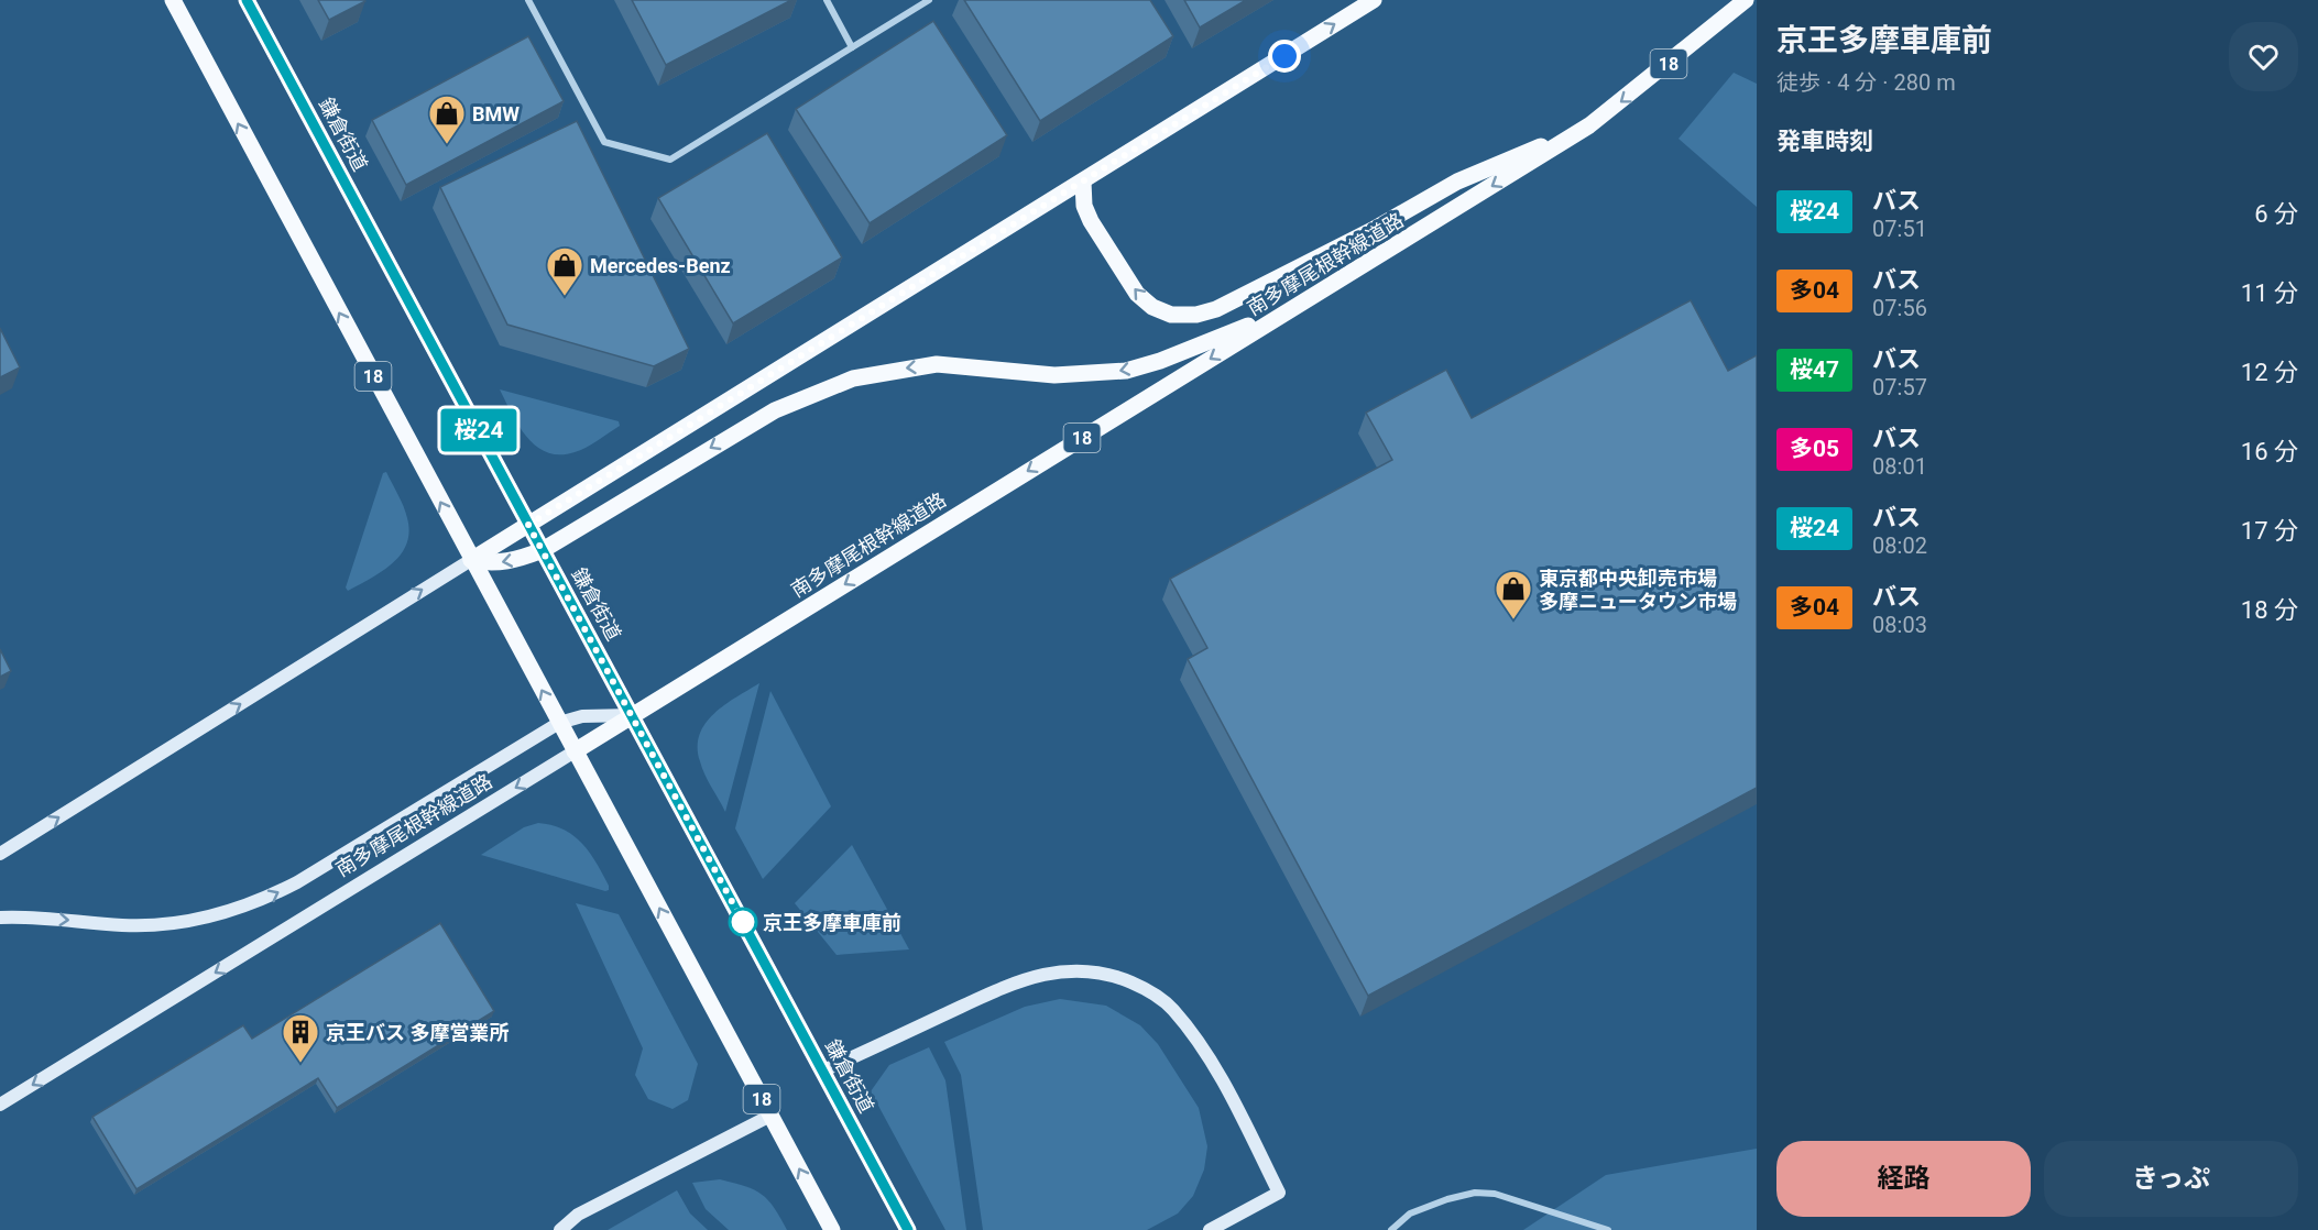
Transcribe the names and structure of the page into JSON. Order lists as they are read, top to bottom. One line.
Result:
{"streets":{"main road":["18","鎌倉街道","南多摩尾根幹線道路"]},"crossings":[["18","南多摩尾根幹線道路"],["鎌倉街道","南多摩尾根幹線道路"]],"places":{"shop":["BMW","Mercedes-Benz","東京都中央卸売市場 多摩ニュータウン市場"],"other":["京王多摩車庫前"],"building":["京王バス 多摩営業所"]},"lines":["bus line 桜24"],"page":{"on_map":"桜24","heading":[["京王多摩車庫前","徒歩 · 4 分 · 280 m"],"発車時刻"],"list":[{"mark":"桜24","name":"バス","note":"07:51","value":"6 分"},{"mark":"多04","name":"バス","note":"07:56","value":"11 分"},{"mark":"桜47","name":"バス","note":"07:57","value":"12 分"},{"mark":"多05","name":"バス","note":"08:01","value":"16 分"},{"mark":"桜24","name":"バス","note":"08:02","value":"17 分"},{"mark":"多04","name":"バス","note":"08:03","value":"18 分"}],"buttons":["経路","きっぷ"]}}
